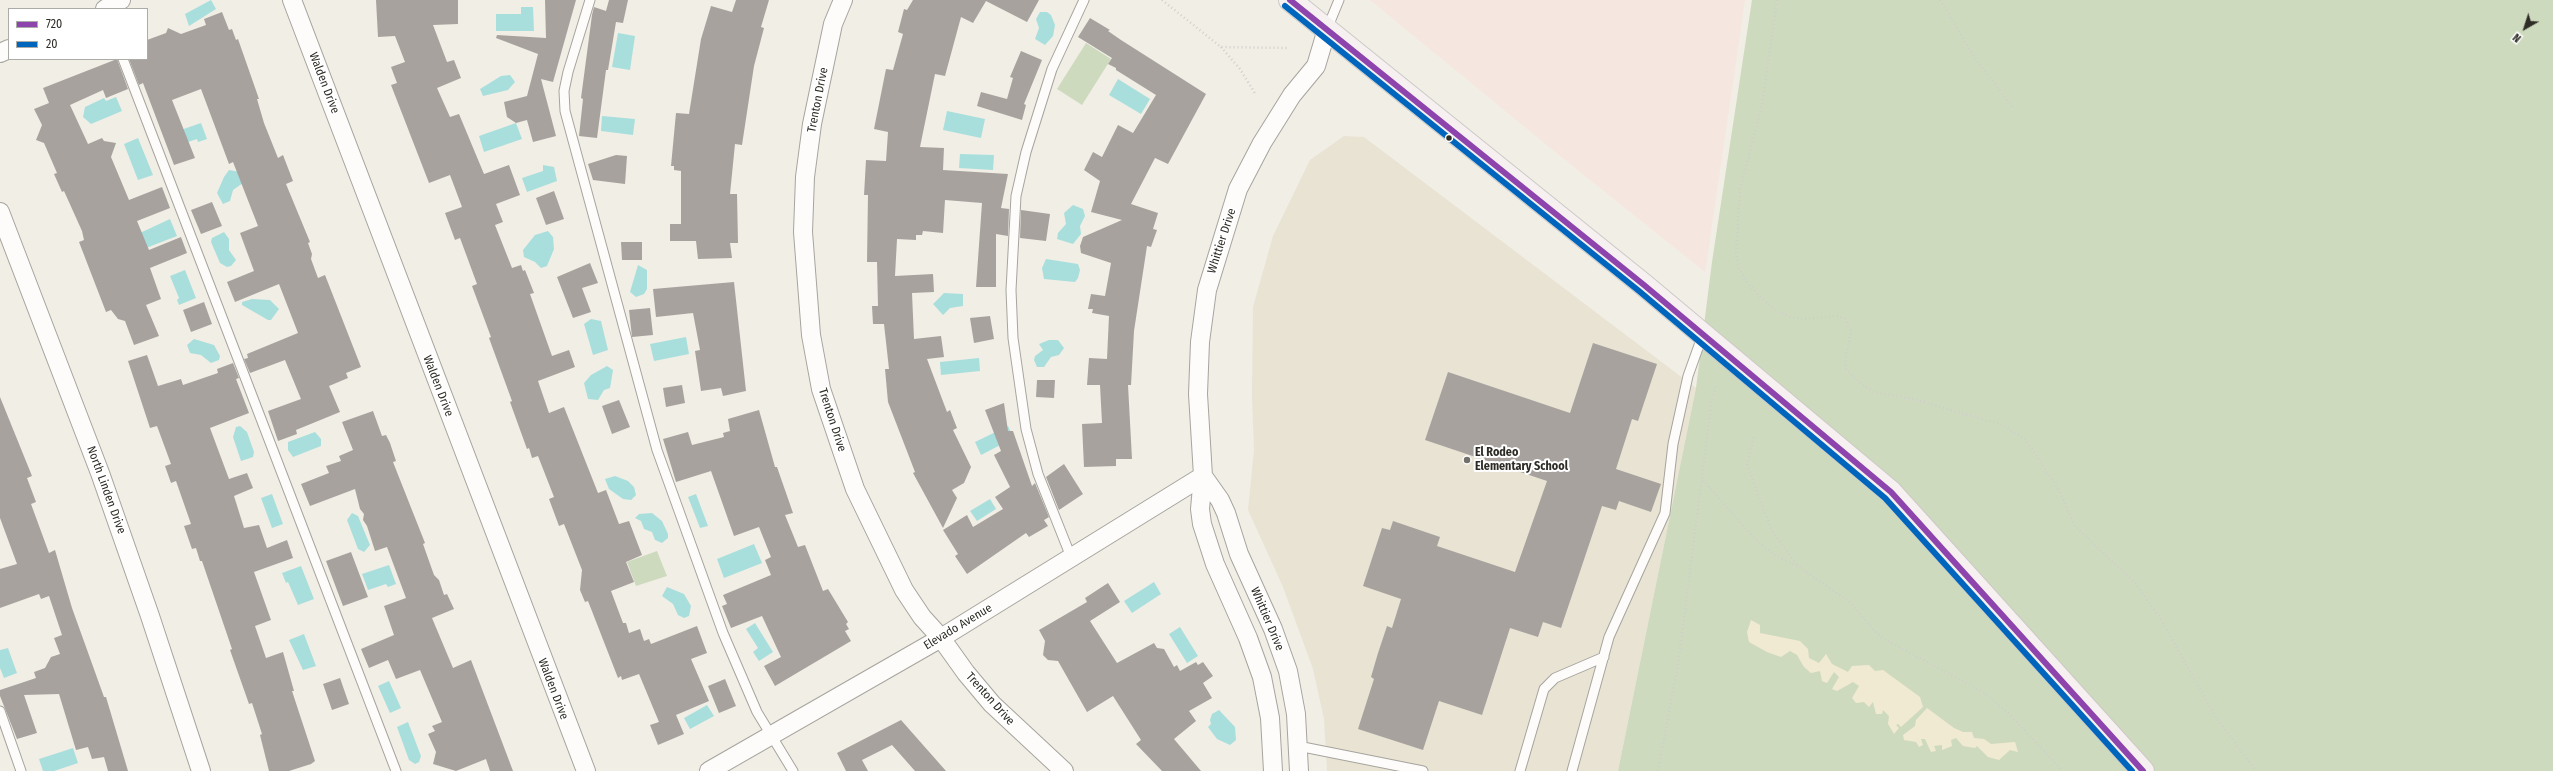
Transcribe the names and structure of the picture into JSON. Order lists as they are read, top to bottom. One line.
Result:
{"streets":{"street":["Walden Drive","Trenton Drive","Whittier Drive","North Linden Drive","Elevado Avenue"]},"crossings":[["Trenton Drive","Elevado Avenue"],["Whittier Drive","Elevado Avenue"]],"places":["El Rodeo Elementary School"],"lines":["transit line 720","transit line 20"],"legend":["720","20"],"north":"bottom left"}
